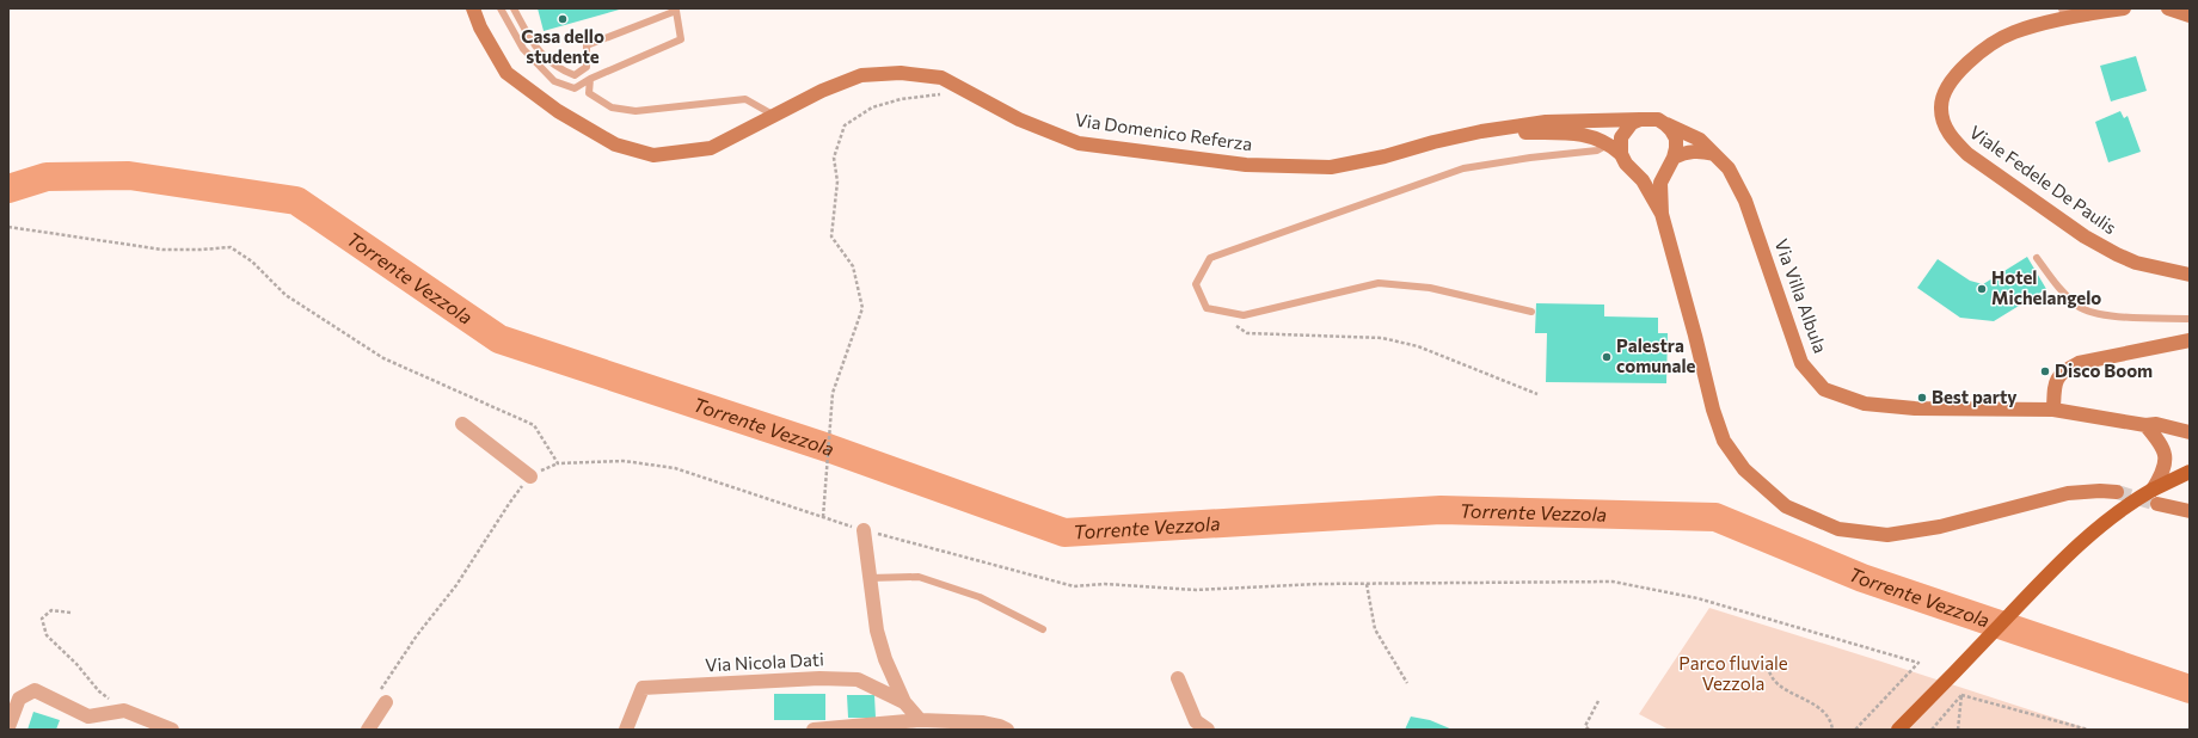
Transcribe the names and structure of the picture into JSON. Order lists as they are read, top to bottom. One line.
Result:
{"streets":{"street":["Via Domenico Referza","Viale Fedele De Paulis","Via Villa Albula","Via Nicola Dati"]},"crossings":[["Via Domenico Referza","Via Villa Albula"]],"water":["Torrente Vezzola"],"parks":["Parco fluviale Vezzola"],"places":["Casa dello studente","Hotel Michelangelo","Palestra comunale","Disco Boom","Best party"]}
